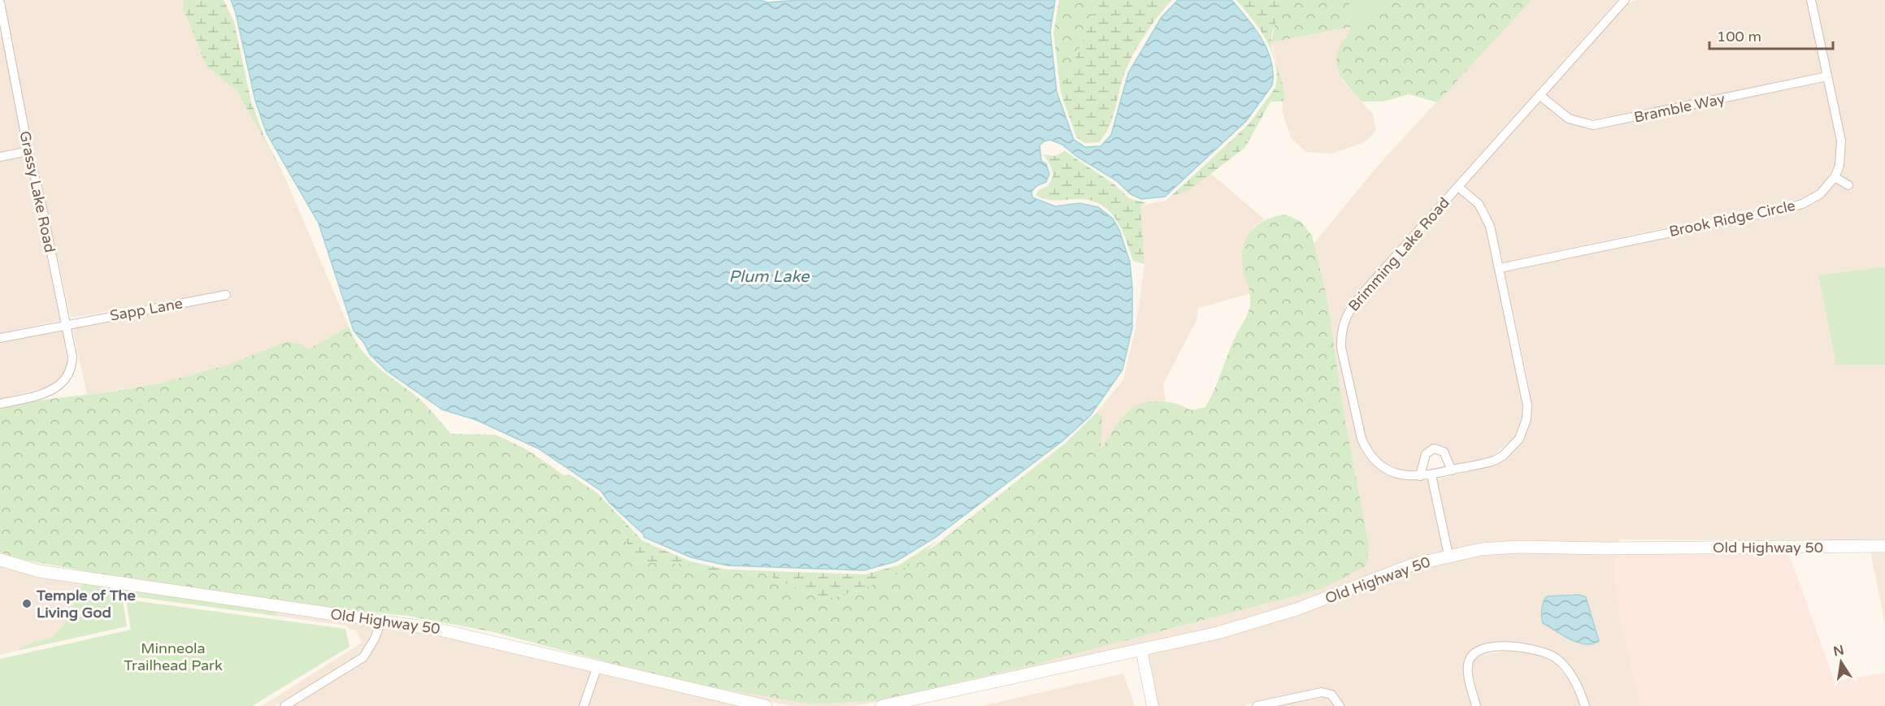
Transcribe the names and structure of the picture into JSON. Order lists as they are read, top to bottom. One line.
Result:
{"streets":{"main road":["Old Highway 50"],"street":["Bramble Way","Grassy Lake Road","Brook Ridge Circle","Brimming Lake Road","Sapp Lane"]},"crossings":[["Bramble Way","Brimming Lake Road"],["Grassy Lake Road","Sapp Lane"],["Brook Ridge Circle","Brimming Lake Road"]],"water":["Plum Lake"],"parks":["Minneola Trailhead Park"],"places":["Temple of The Living God"],"scale_bar":"100 m","north":"top"}
